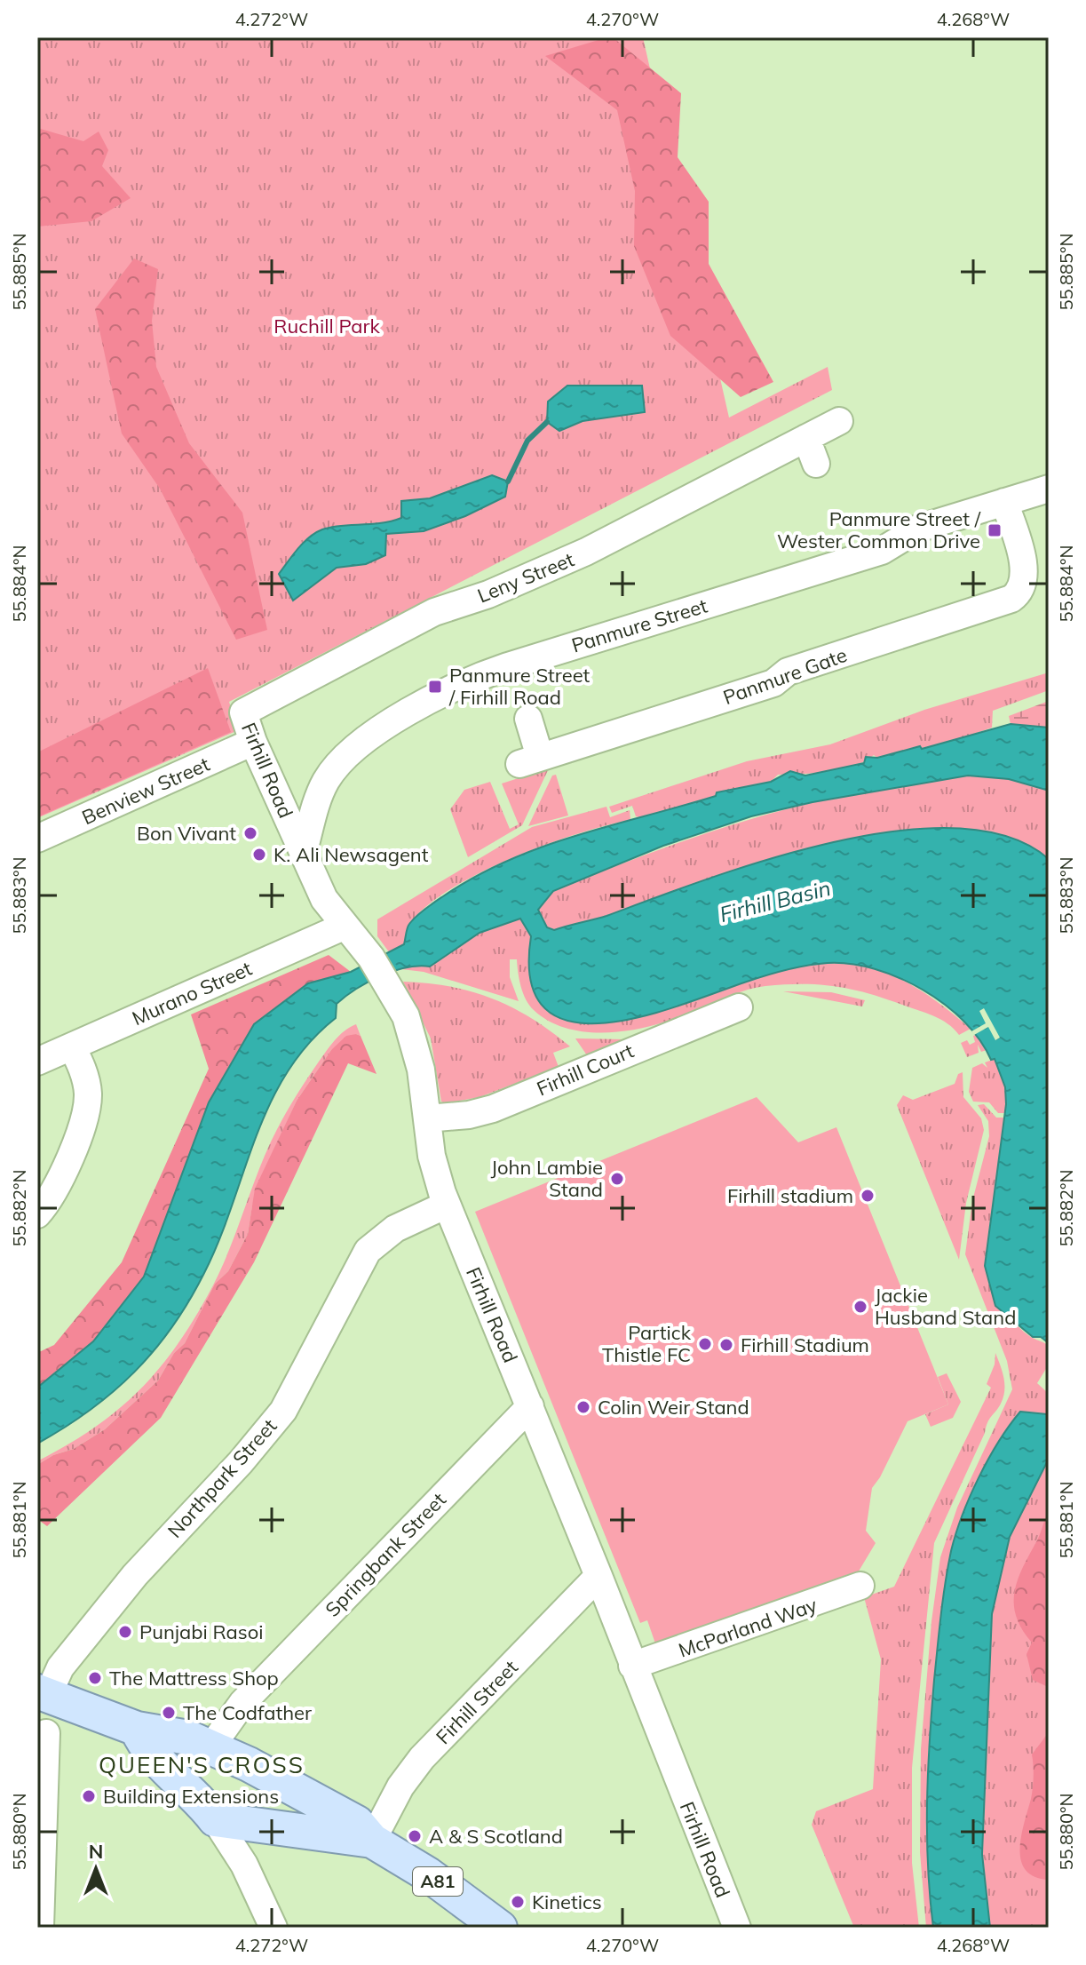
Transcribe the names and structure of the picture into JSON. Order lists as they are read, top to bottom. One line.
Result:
{"streets":{"main road":["A81"],"street":["Leny Street","Panmure Street","Panmure Gate","Firhill Road","Benview Street","Murano Street","Firhill Court","Northpark Street","Springbank Street","McParland Way","Firhill Street"]},"crossings":[["Leny Street","Firhill Road"],["Panmure Street","Panmure Gate"],["Panmure Street","Firhill Road"],["Firhill Road","Benview Street"],["Firhill Road","Murano Street"],["Firhill Road","Firhill Court"],["Firhill Road","Northpark Street"],["Firhill Road","Springbank Street"],["Firhill Road","McParland Way"],["Firhill Road","Firhill Street"],["Northpark Street","A81"],["Springbank Street","A81"],["Firhill Street","A81"]],"districts":["QUEEN'S CROSS"],"water":["Firhill Basin"],"parks":["Ruchill Park"],"places":{"transit":["Panmure Street / Wester Common Drive","Panmure Street / Firhill Road"],"other":["Bon Vivant","K. Ali Newsagent","John Lambie Stand","Firhill stadium","Jackie Husband Stand","Partick Thistle FC","Firhill Stadium","Colin Weir Stand","Punjabi Rasoi","The Mattress Shop","The Codfather","Building Extensions","A & S Scotland","Kinetics"]},"north":"top","coordinates":["4.272°W","4.270°W","4.268°W","55.885°N","55.884°N","55.883°N","55.882°N","55.881°N","55.880°N"]}
